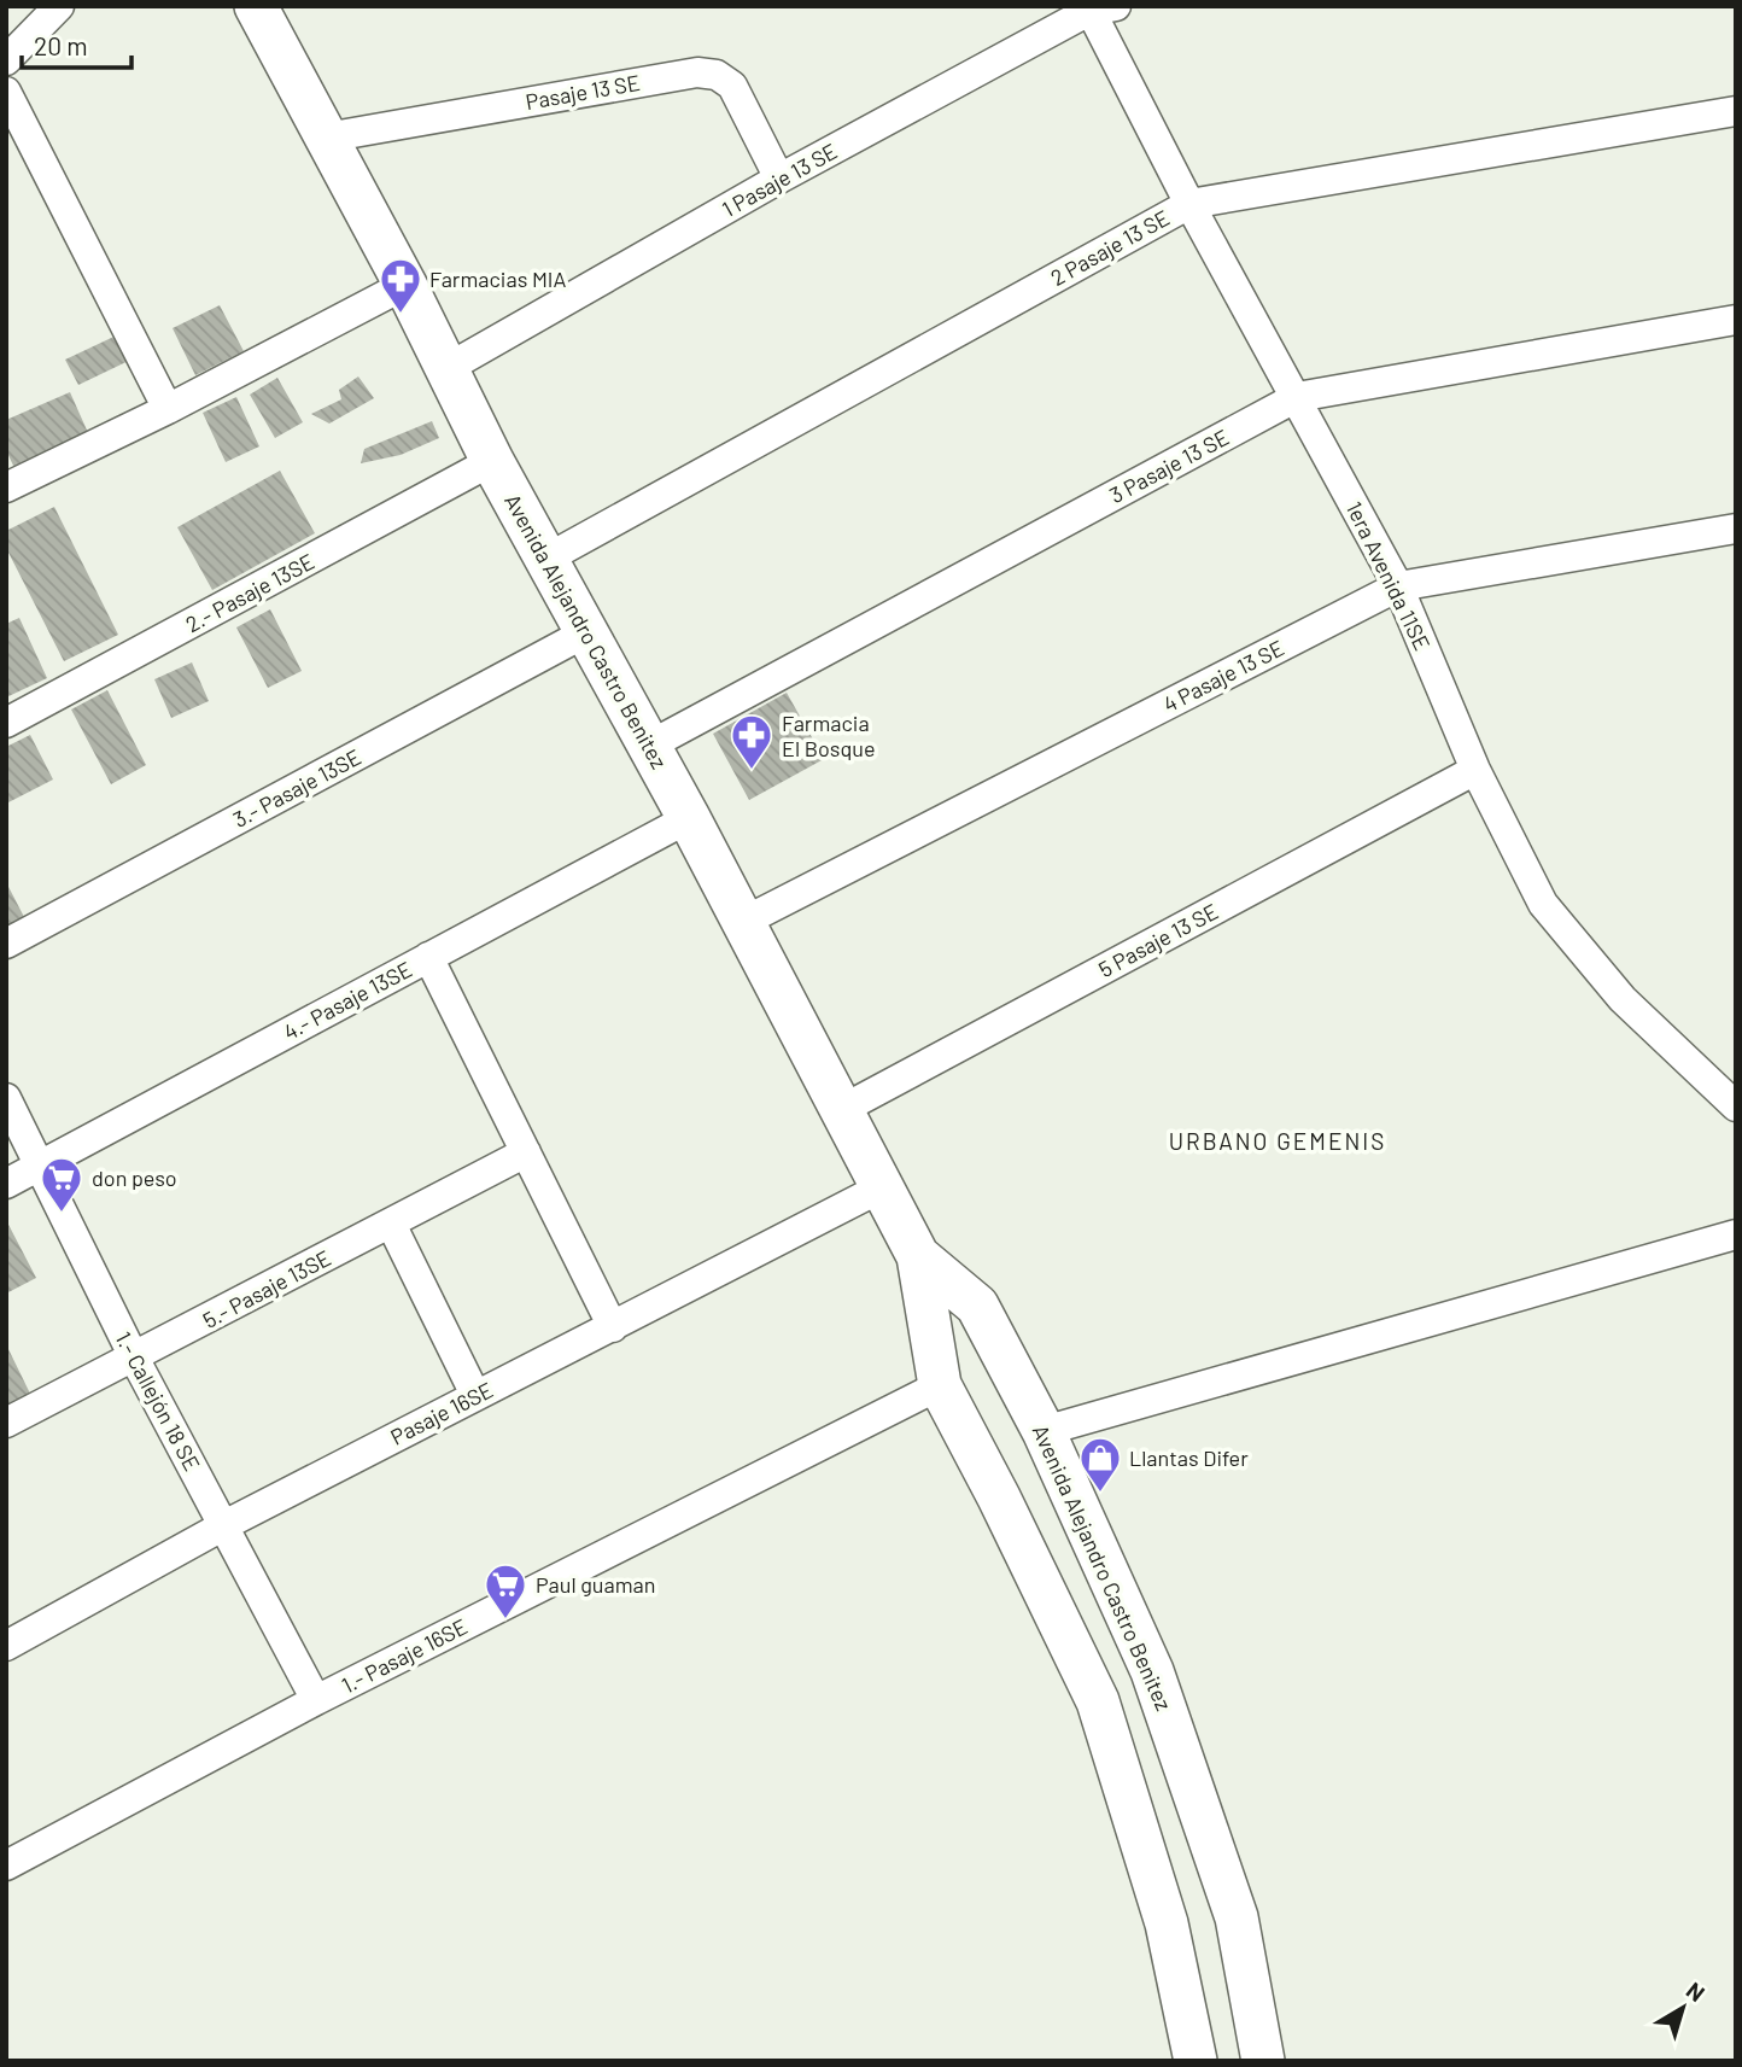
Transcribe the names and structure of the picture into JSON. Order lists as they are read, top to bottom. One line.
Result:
{"streets":{"main road":["Avenida Alejandro Castro Benitez"],"street":["Pasaje 13 SE","1 Pasaje 13 SE","2 Pasaje 13 SE","3 Pasaje 13 SE","1era Avenida 11SE","2.- Pasaje 13SE","4 Pasaje 13 SE","3.- Pasaje 13SE","5 Pasaje 13 SE","4.- Pasaje 13SE","5.- Pasaje 13SE","1.- Callejón 18 SE","Pasaje 16SE","1.- Pasaje 16SE"]},"crossings":[["Pasaje 13 SE","1 Pasaje 13 SE"],["Pasaje 13 SE","Avenida Alejandro Castro Benitez"],["1 Pasaje 13 SE","1era Avenida 11SE"],["1 Pasaje 13 SE","Avenida Alejandro Castro Benitez"],["2 Pasaje 13 SE","1era Avenida 11SE"],["2 Pasaje 13 SE","Avenida Alejandro Castro Benitez"],["3 Pasaje 13 SE","1era Avenida 11SE"],["3 Pasaje 13 SE","Avenida Alejandro Castro Benitez"],["1era Avenida 11SE","4 Pasaje 13 SE"],["1era Avenida 11SE","5 Pasaje 13 SE"],["2.- Pasaje 13SE","Avenida Alejandro Castro Benitez"],["Avenida Alejandro Castro Benitez","4 Pasaje 13 SE"],["Avenida Alejandro Castro Benitez","3.- Pasaje 13SE"],["Avenida Alejandro Castro Benitez","5 Pasaje 13 SE"],["Avenida Alejandro Castro Benitez","4.- Pasaje 13SE"],["Avenida Alejandro Castro Benitez","Pasaje 16SE"],["Avenida Alejandro Castro Benitez","1.- Pasaje 16SE"],["4.- Pasaje 13SE","1.- Callejón 18 SE"],["5.- Pasaje 13SE","1.- Callejón 18 SE"],["1.- Callejón 18 SE","Pasaje 16SE"],["1.- Callejón 18 SE","1.- Pasaje 16SE"]],"districts":["URBANO GEMENIS"],"places":{"pharmacy":["Farmacias MIA","Farmacia El Bosque"],"supermarket":["don peso","Paul guaman"],"shop":["Llantas Difer"]},"scale_bar":"20 m","north":"top right"}
